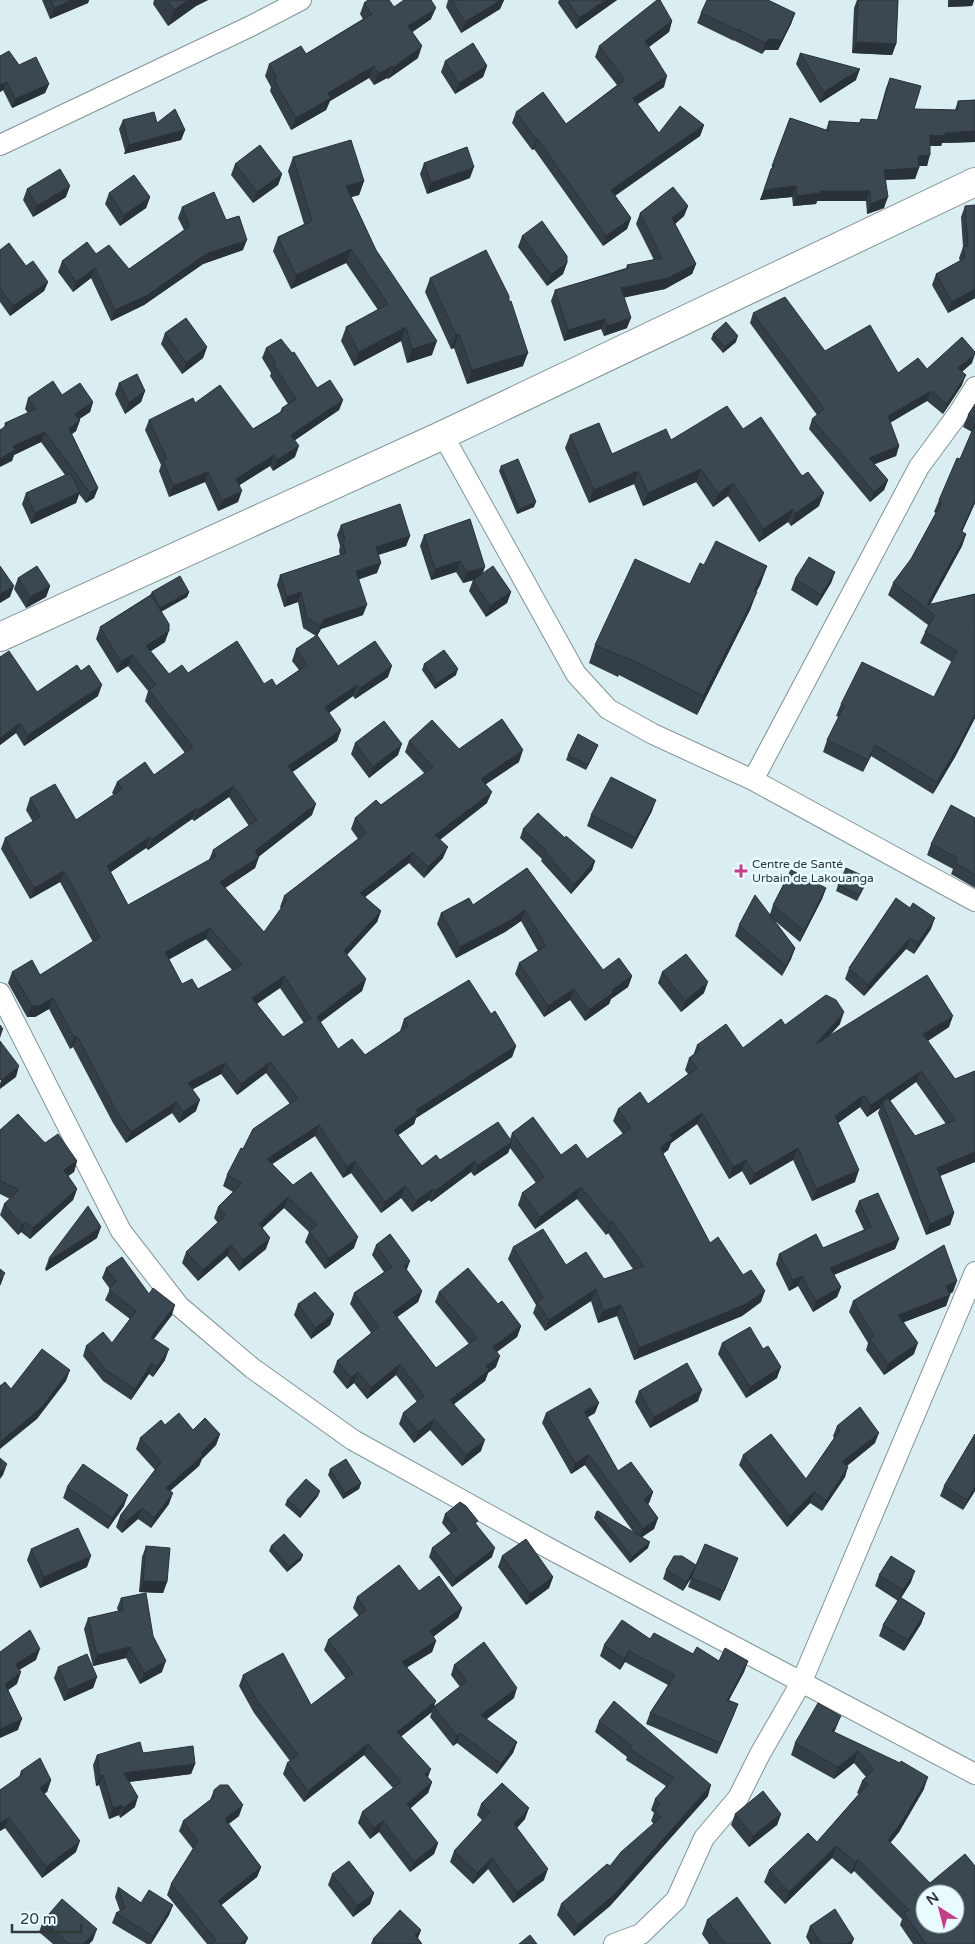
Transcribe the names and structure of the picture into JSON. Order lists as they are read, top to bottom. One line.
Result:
{"places":{"health":["Centre de Santé Urbain de Lakouanga"]},"scale_bar":"20 m","north":"top left"}
